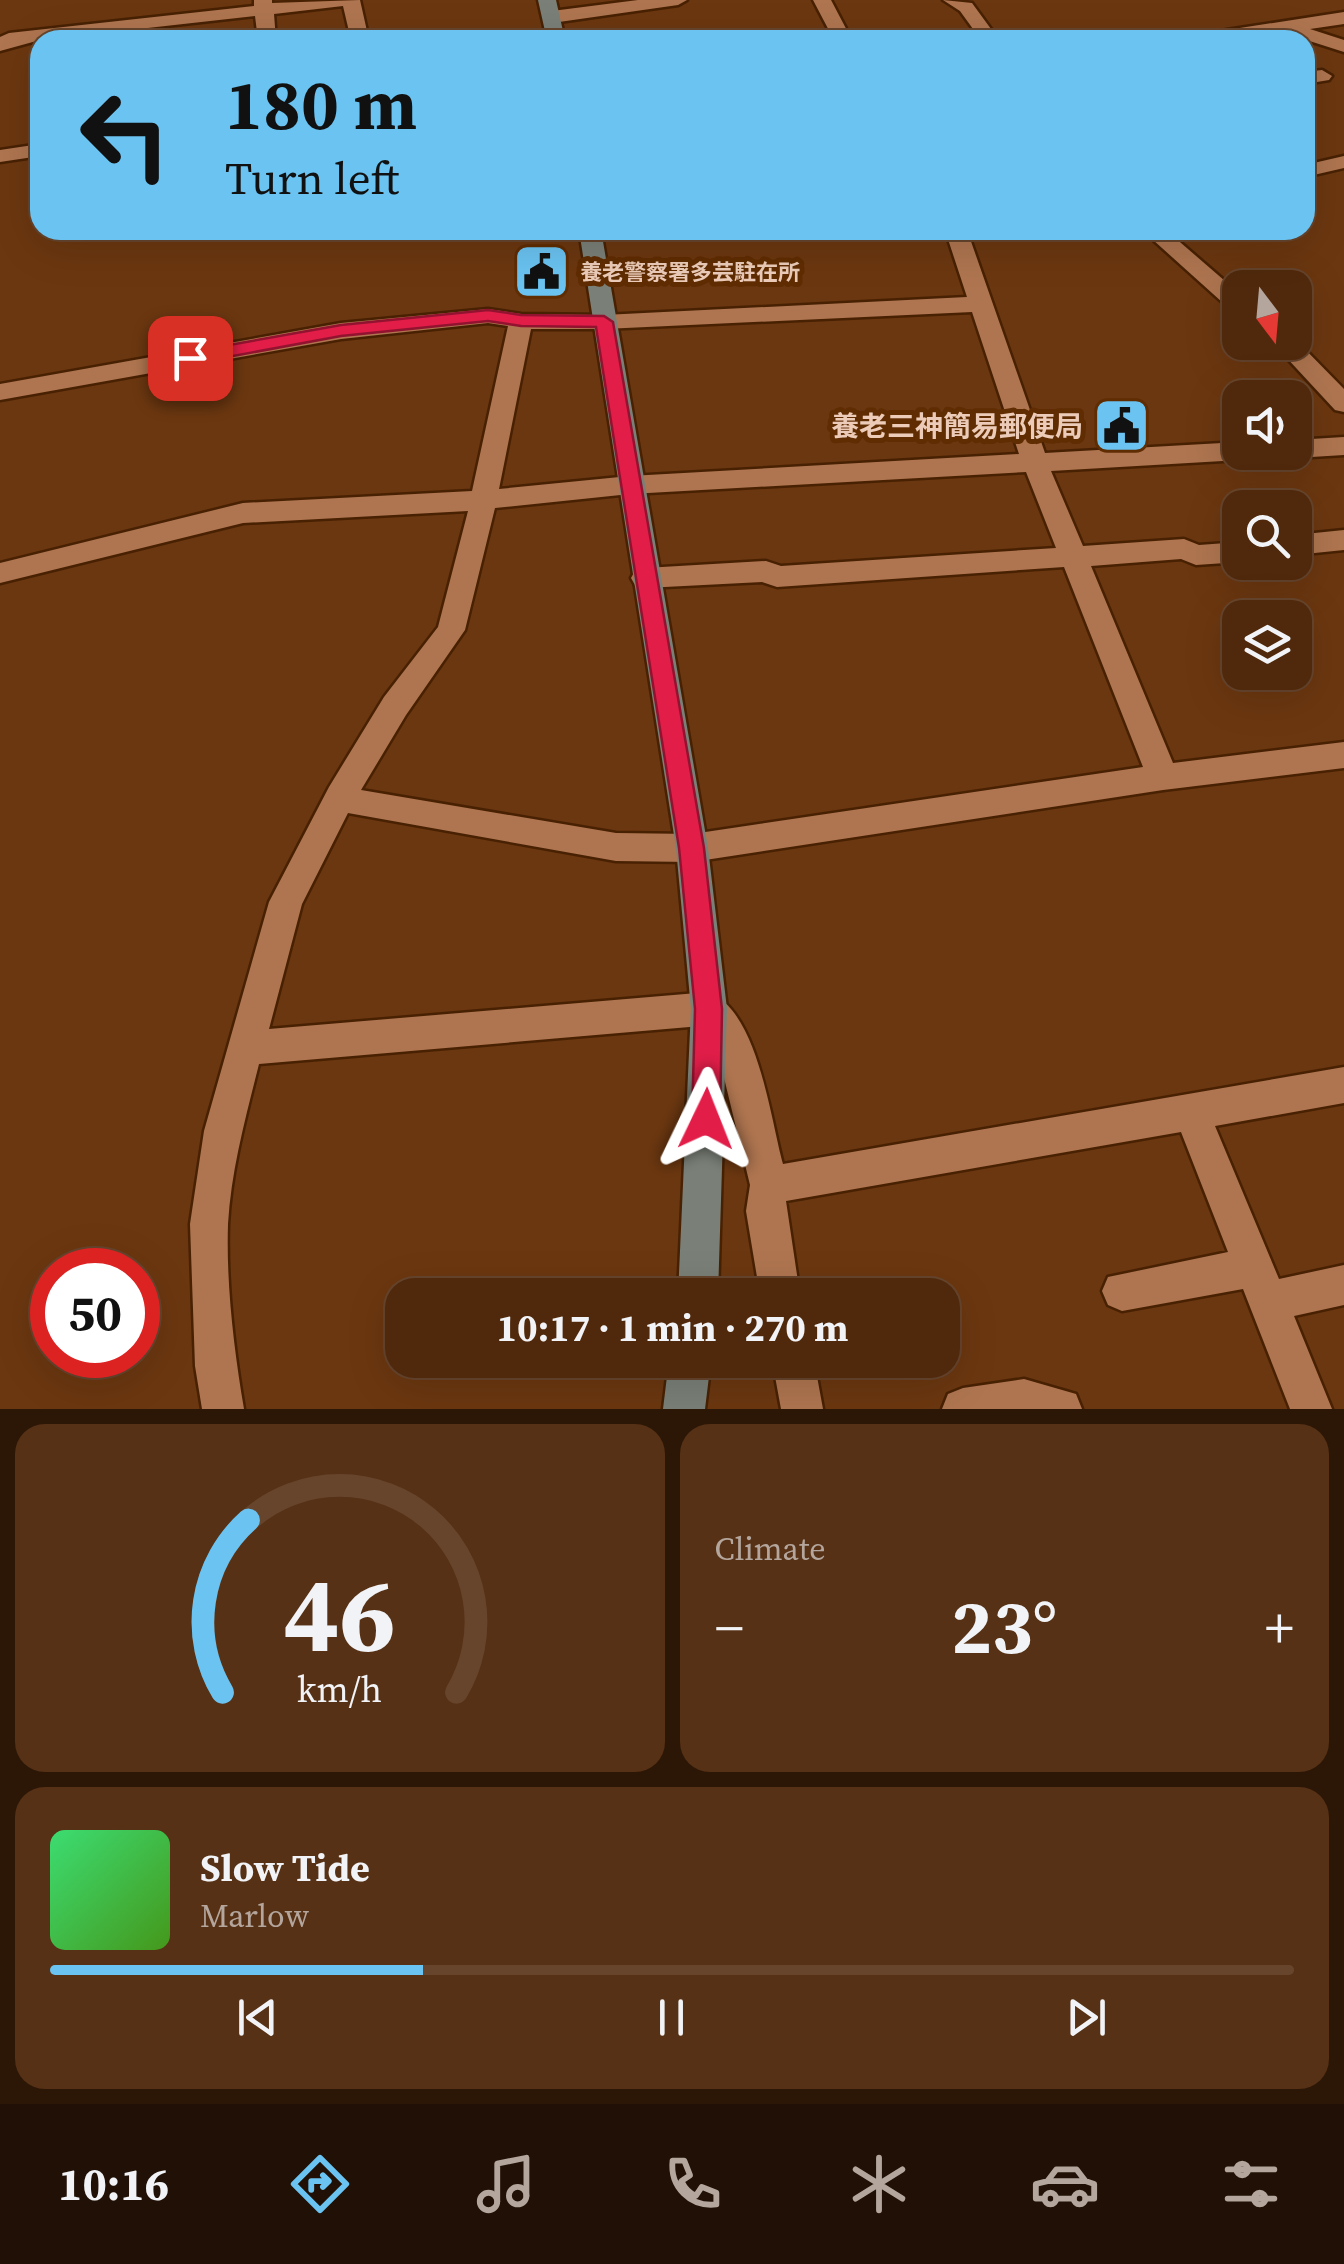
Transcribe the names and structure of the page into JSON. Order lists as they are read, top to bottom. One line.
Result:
{"places":{"public building":["養老警察署多芸駐在所","養老三神簡易郵便局"]},"north":"bottom","page":{"turn":["180 m","Turn left"],"limit":"50","trip":"10:17 · 1 min · 270 m","tile":"Climate","heat":["−","23°","+"],"song":["Slow Tide","Marlow"],"tabs":"10:16","gauge":["46","km/h"]}}
